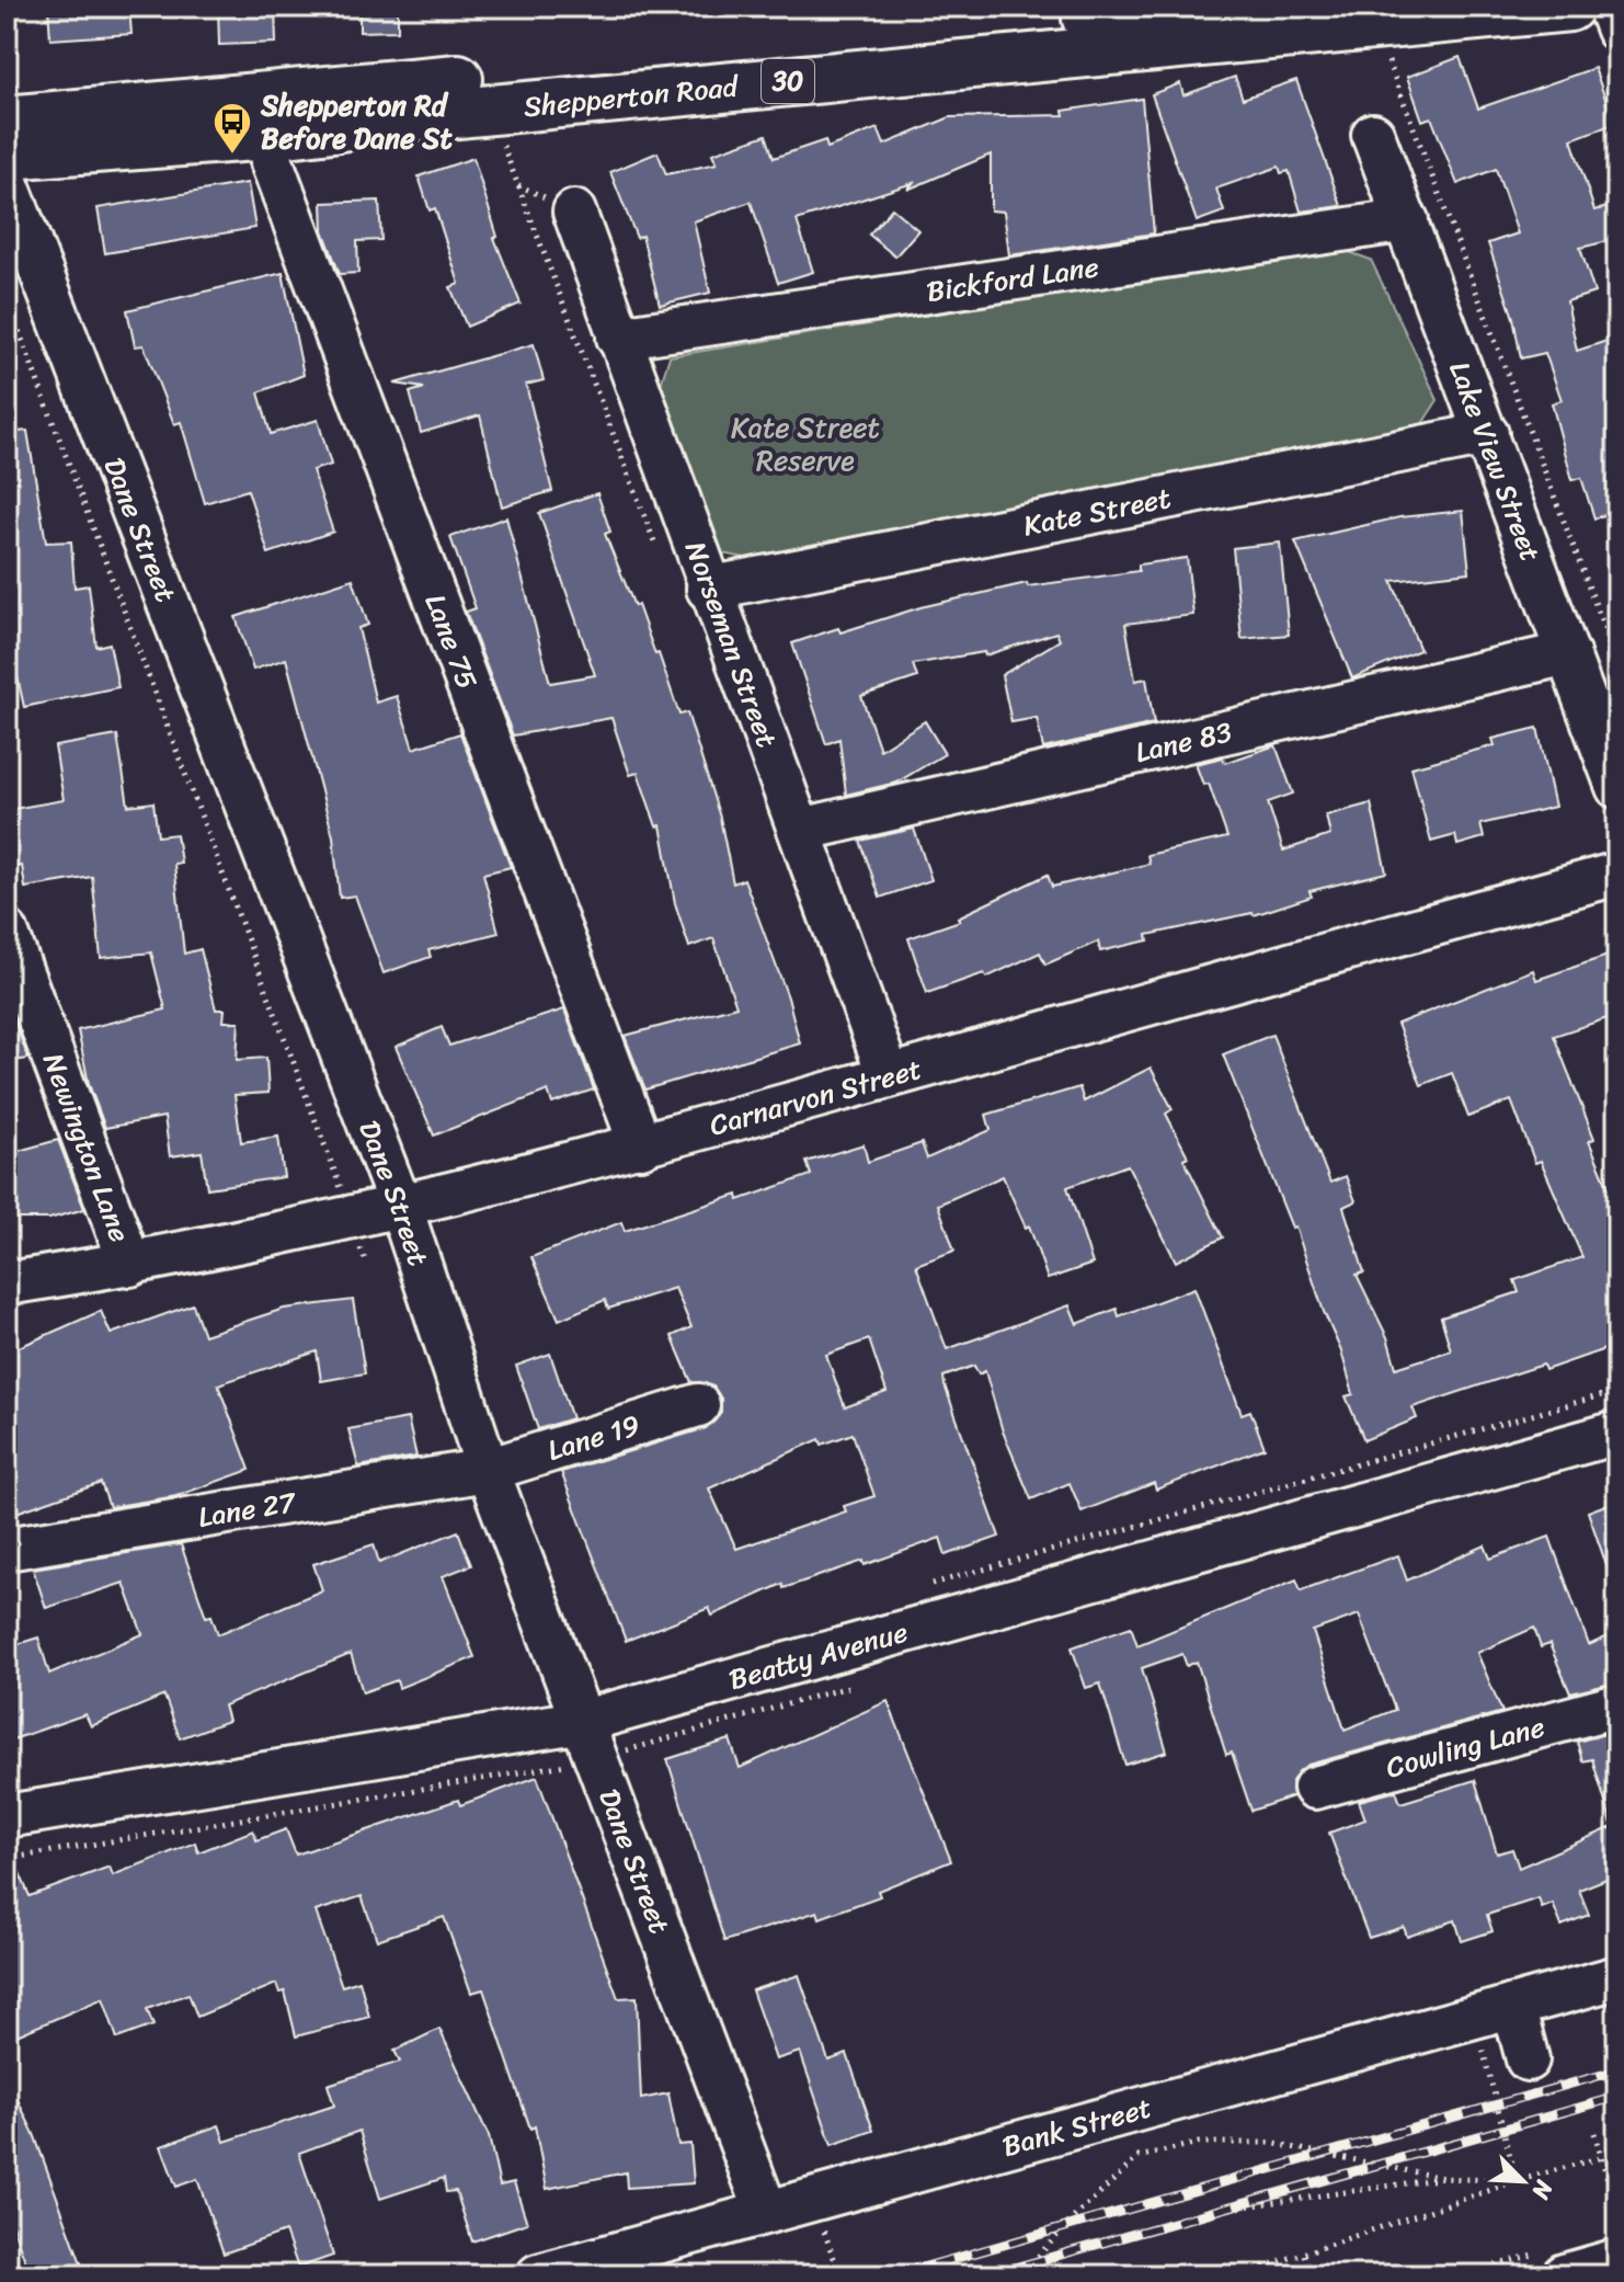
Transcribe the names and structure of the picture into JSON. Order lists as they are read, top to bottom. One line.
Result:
{"streets":{"highway":["30","Shepperton Road"],"street":["Bickford Lane","Lake View Street","Kate Street","Dane Street","Lane 75","Norseman Street","Lane 83","Carnarvon Street","Newington Lane","Lane 19","Lane 27","Beatty Avenue","Cowling Lane","Bank Street"]},"crossings":[["Shepperton Road","Lane 75"],["Bickford Lane","Lake View Street"],["Bickford Lane","Norseman Street"],["Lake View Street","Kate Street"],["Lake View Street","Lane 83"],["Kate Street","Norseman Street"],["Dane Street","Carnarvon Street"],["Dane Street","Lane 19"],["Dane Street","Lane 27"],["Dane Street","Beatty Avenue"],["Dane Street","Bank Street"],["Lane 75","Carnarvon Street"],["Norseman Street","Lane 83"],["Norseman Street","Carnarvon Street"],["Carnarvon Street","Newington Lane"],["Lane 19","Lane 27"]],"parks":["Kate Street Reserve"],"places":{"bus stop":["Shepperton Rd Before Dane St"]},"north":"bottom right"}
